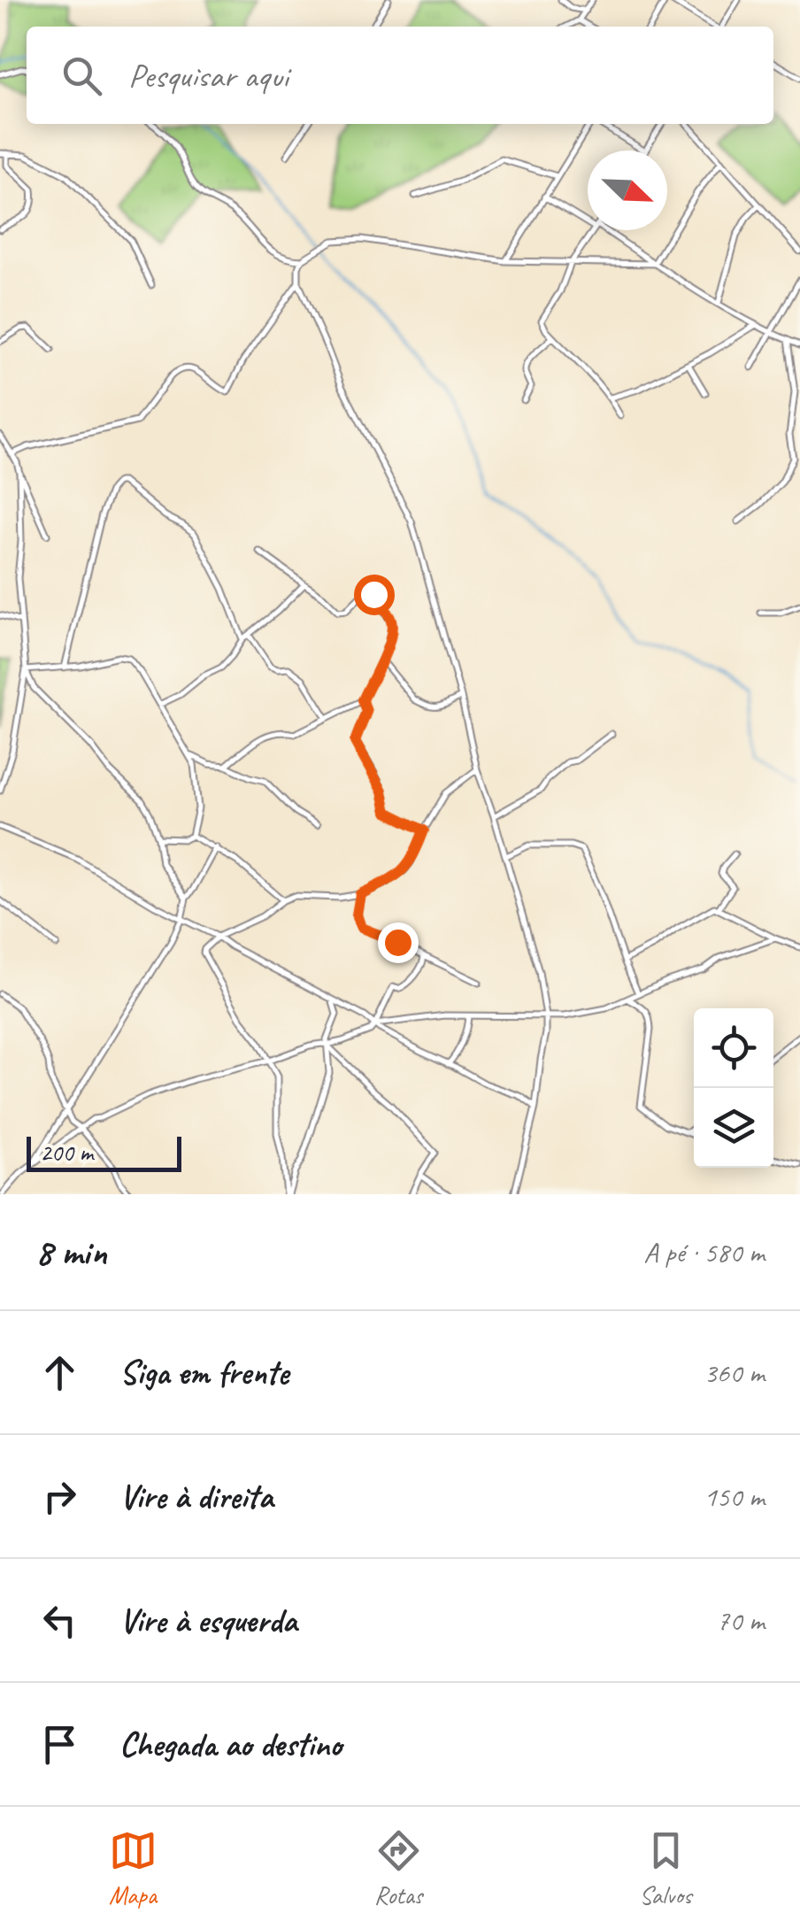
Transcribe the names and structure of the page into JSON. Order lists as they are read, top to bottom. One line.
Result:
{"scale_bar":"200 m","north":"bottom right","page":{"search":"Pesquisar aqui","scale":"200 m","heading":["8 min","A pé · 580 m"],"list":[["Siga em frente","360 m"],["Vire à direita","150 m"],["Vire à esquerda","70 m"],"Chegada ao destino"],"nav":["Mapa","Rotas","Salvos"]}}
